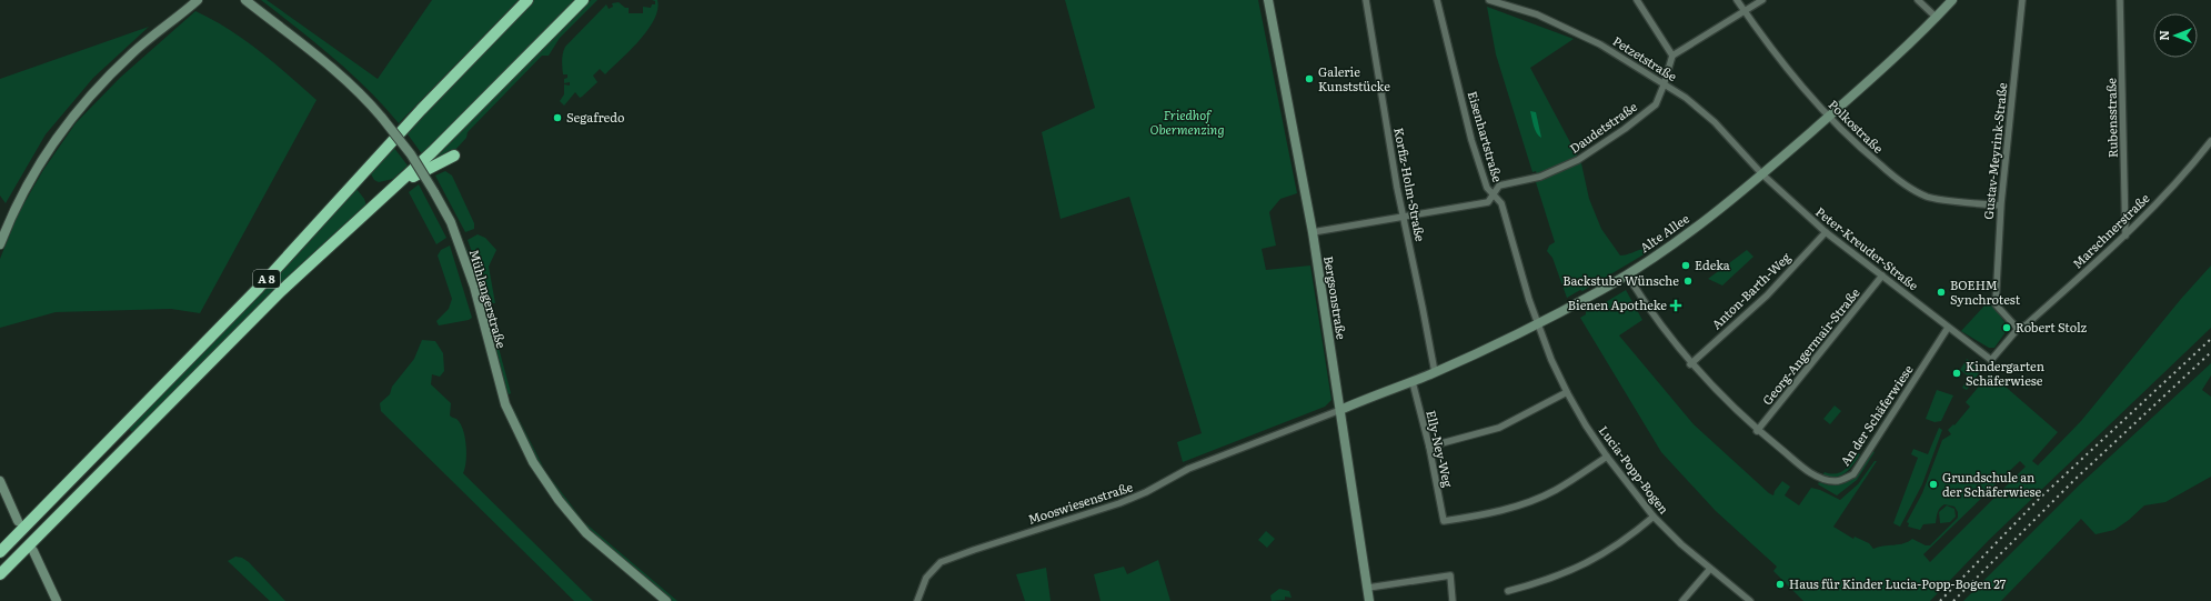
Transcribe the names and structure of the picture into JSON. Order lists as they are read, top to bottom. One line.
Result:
{"streets":{"highway":["A 8"],"street":["Petzetstraße","Rubensstraße","Polkostraße","Daudetstraße","Eisenhartstraße","Gustav-Meyrink-Straße","Korfiz-Holm-Straße","Marschnerstraße","Alte Allee","Peter-Kreuder-Straße","Anton-Barth-Weg","Bergsonstraße","Mühlangerstraße","Georg-Angermair-Straße","An der Schäferwiese","Elly-Ney-Weg","Lucia-Popp-Bogen","Mooswiesenstraße"]},"crossings":[["Petzetstraße","Daudetstraße"],["Petzetstraße","Alte Allee"],["Petzetstraße","Peter-Kreuder-Straße"],["Rubensstraße","Marschnerstraße"],["Polkostraße","Gustav-Meyrink-Straße"],["Polkostraße","Alte Allee"],["Daudetstraße","Eisenhartstraße"],["Daudetstraße","Korfiz-Holm-Straße"],["Daudetstraße","Bergsonstraße"],["Eisenhartstraße","Alte Allee"],["Eisenhartstraße","Lucia-Popp-Bogen"],["Gustav-Meyrink-Straße","Marschnerstraße"],["Korfiz-Holm-Straße","Alte Allee"],["Marschnerstraße","Peter-Kreuder-Straße"],["Alte Allee","Peter-Kreuder-Straße"],["Alte Allee","Bergsonstraße"],["Alte Allee","An der Schäferwiese"],["Alte Allee","Elly-Ney-Weg"],["Alte Allee","Lucia-Popp-Bogen"],["Alte Allee","Mooswiesenstraße"],["Peter-Kreuder-Straße","Anton-Barth-Weg"],["Peter-Kreuder-Straße","Georg-Angermair-Straße"],["Peter-Kreuder-Straße","An der Schäferwiese"],["Anton-Barth-Weg","An der Schäferwiese"],["Bergsonstraße","Mooswiesenstraße"],["Georg-Angermair-Straße","An der Schäferwiese"],["Elly-Ney-Weg","Lucia-Popp-Bogen"]],"parks":["Friedhof Obermenzing"],"places":{"other":["Galerie Kunststücke","Segafredo","Edeka","Backstube Wünsche","BOEHM Synchrotest","Robert Stolz","Kindergarten Schäferwiese","Grundschule an der Schäferwiese","Haus für Kinder Lucia-Popp-Bogen 27"],"health":["Bienen Apotheke"]},"north":"left"}
